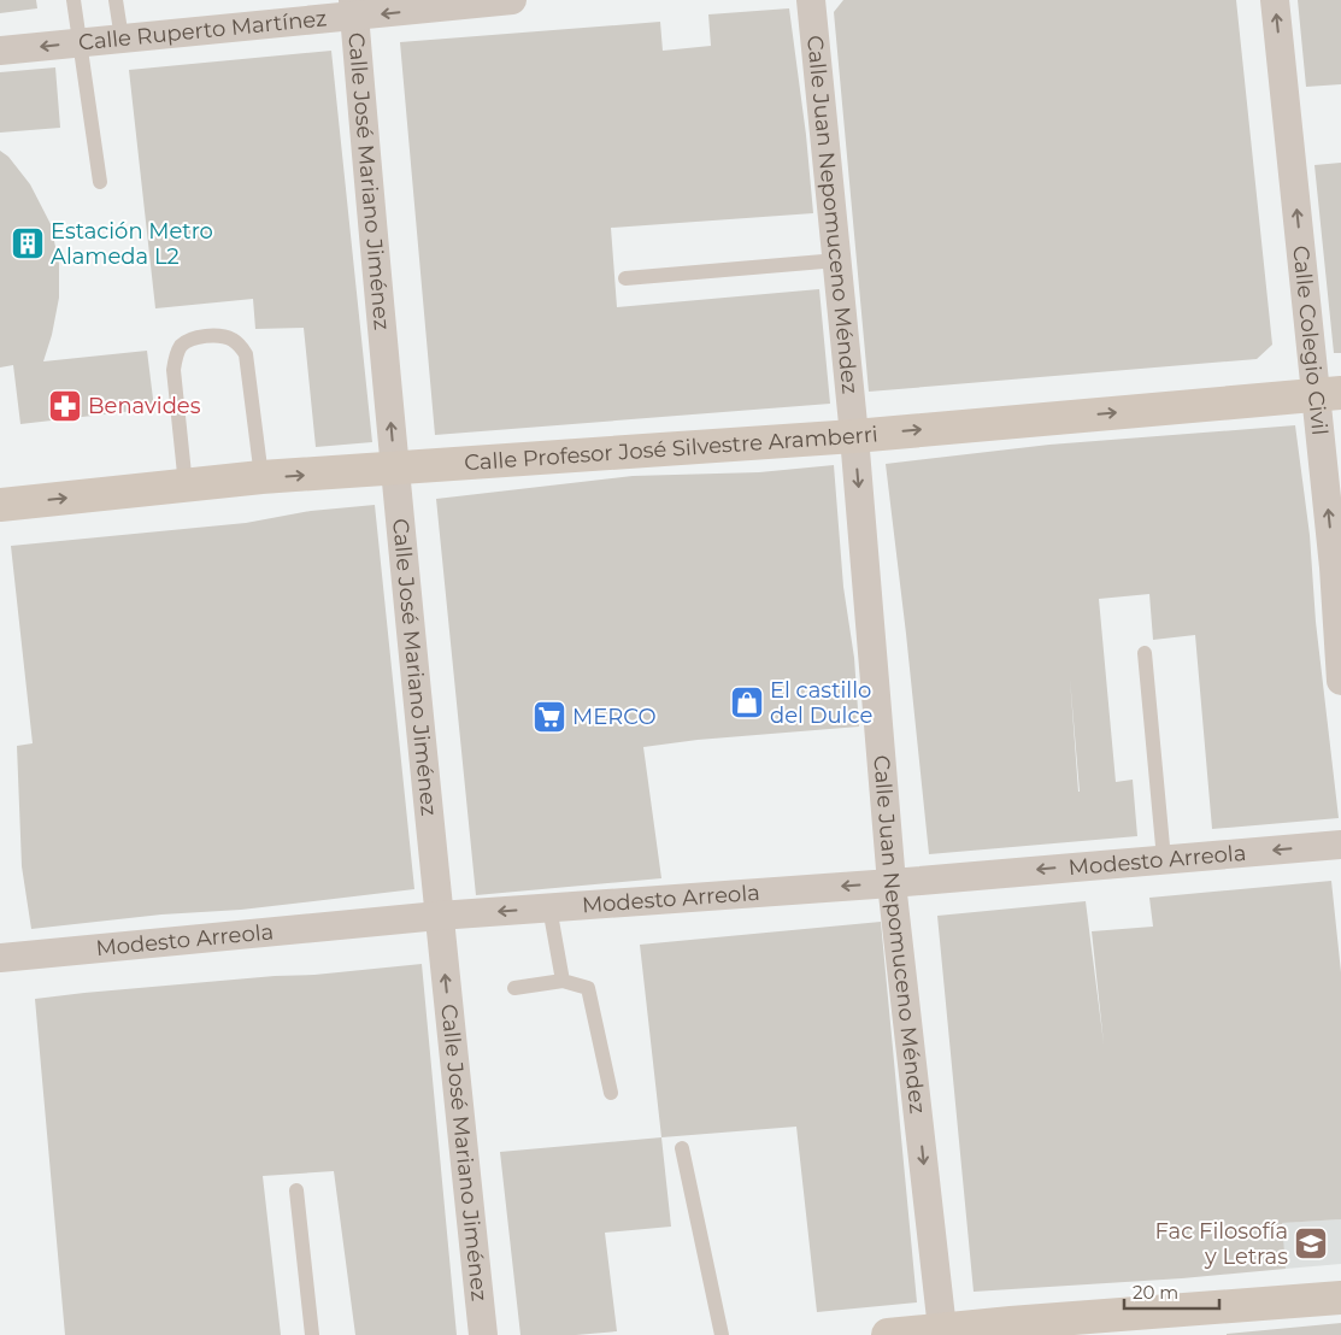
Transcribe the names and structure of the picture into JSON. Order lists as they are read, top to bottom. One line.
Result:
{"streets":{"main road":["Calle Profesor José Silvestre Aramberri"],"street":["Calle Ruperto Martínez","Calle José Mariano Jiménez","Calle Juan Nepomuceno Méndez","Calle Colegio Civil","Modesto Arreola"]},"crossings":[["Calle Ruperto Martínez","Calle José Mariano Jiménez"],["Calle José Mariano Jiménez","Calle Profesor José Silvestre Aramberri"],["Calle José Mariano Jiménez","Modesto Arreola"],["Calle Juan Nepomuceno Méndez","Calle Profesor José Silvestre Aramberri"],["Calle Juan Nepomuceno Méndez","Modesto Arreola"],["Calle Colegio Civil","Calle Profesor José Silvestre Aramberri"]],"one_way":["Calle Ruperto Martínez","Calle José Mariano Jiménez","Calle Juan Nepomuceno Méndez","Calle Colegio Civil","Calle Profesor José Silvestre Aramberri","Modesto Arreola"],"places":{"building":["Estación Metro Alameda L2"],"pharmacy":["Benavides"],"shop":["El castillo del Dulce"],"supermarket":["MERCO"],"school or university":["Fac Filosofía y Letras"]},"scale_bar":"20 m"}
